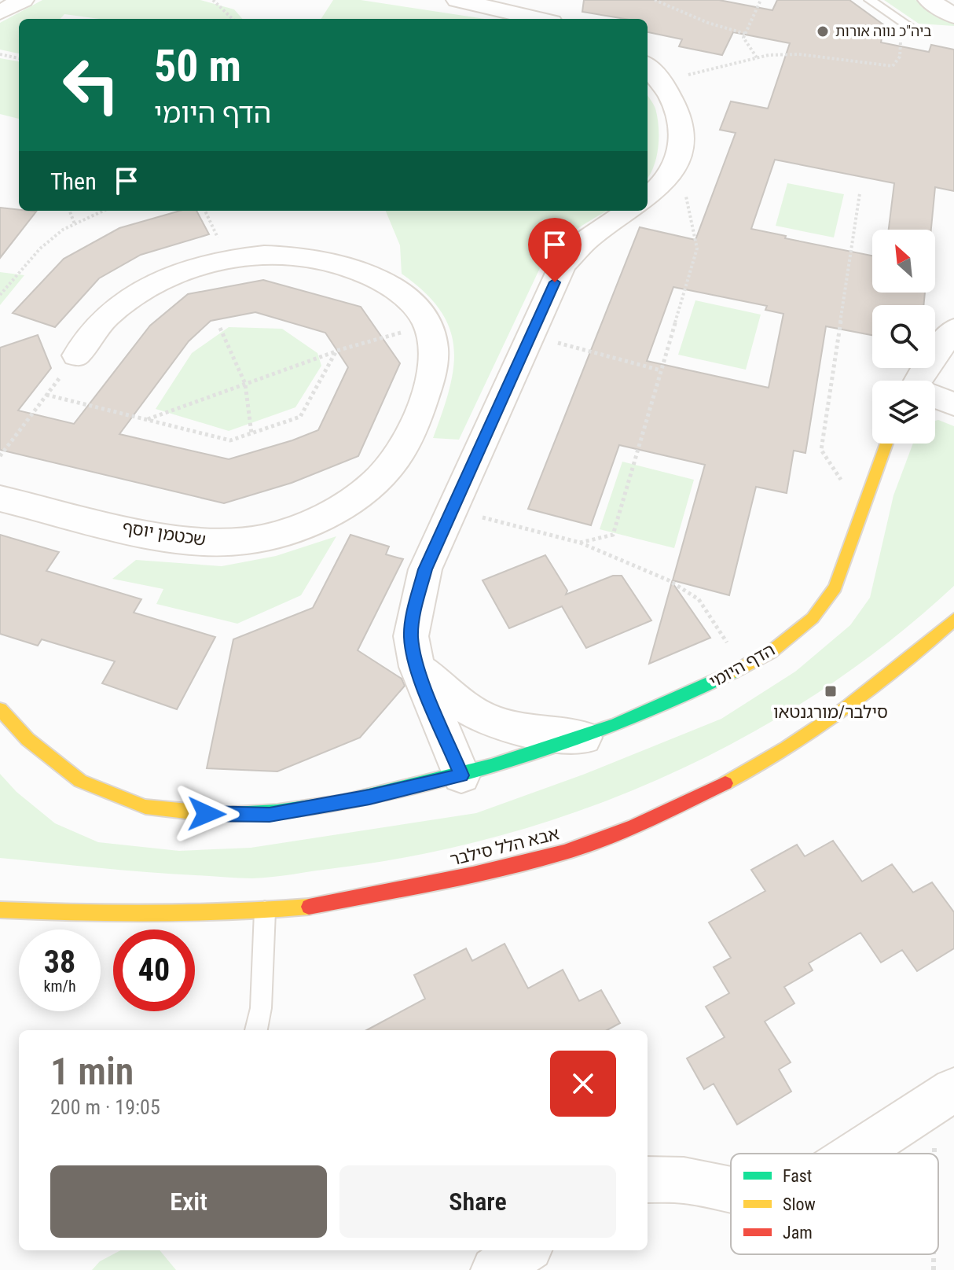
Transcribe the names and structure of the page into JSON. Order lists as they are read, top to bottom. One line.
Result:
{"streets":{"street":["שכטמן יוסף","הדף היומי","אבא הלל סילבר"]},"places":{"other":["ביה\"כ נווה אורות"],"transit":["סילבר/מורגנטאו"]},"legend":["Fast","Slow","Jam"],"north":"top left","page":{"turn":["50 m","הדף היומי"],"then":"Then","speed":"38 km/h","limit":"40","heading":["1 min","200 m · 19:05"],"buttons":["Exit","Share"]}}
